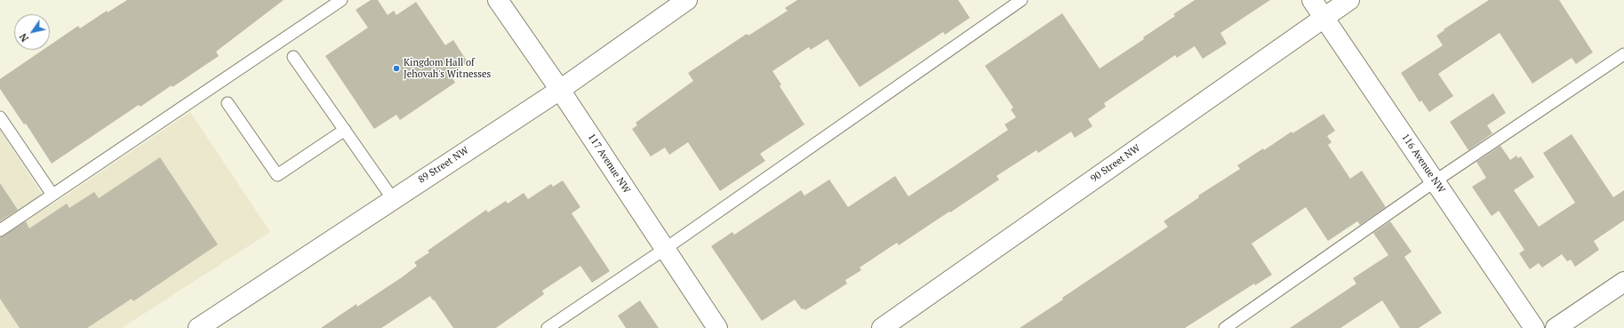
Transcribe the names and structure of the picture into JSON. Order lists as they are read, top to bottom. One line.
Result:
{"streets":{"street":["117 Avenue NW","90 Street NW","116 Avenue NW","89 Street NW"]},"crossings":[["117 Avenue NW","89 Street NW"],["90 Street NW","116 Avenue NW"]],"places":["Kingdom Hall of Jehovah's Witnesses"],"north":"bottom left"}
